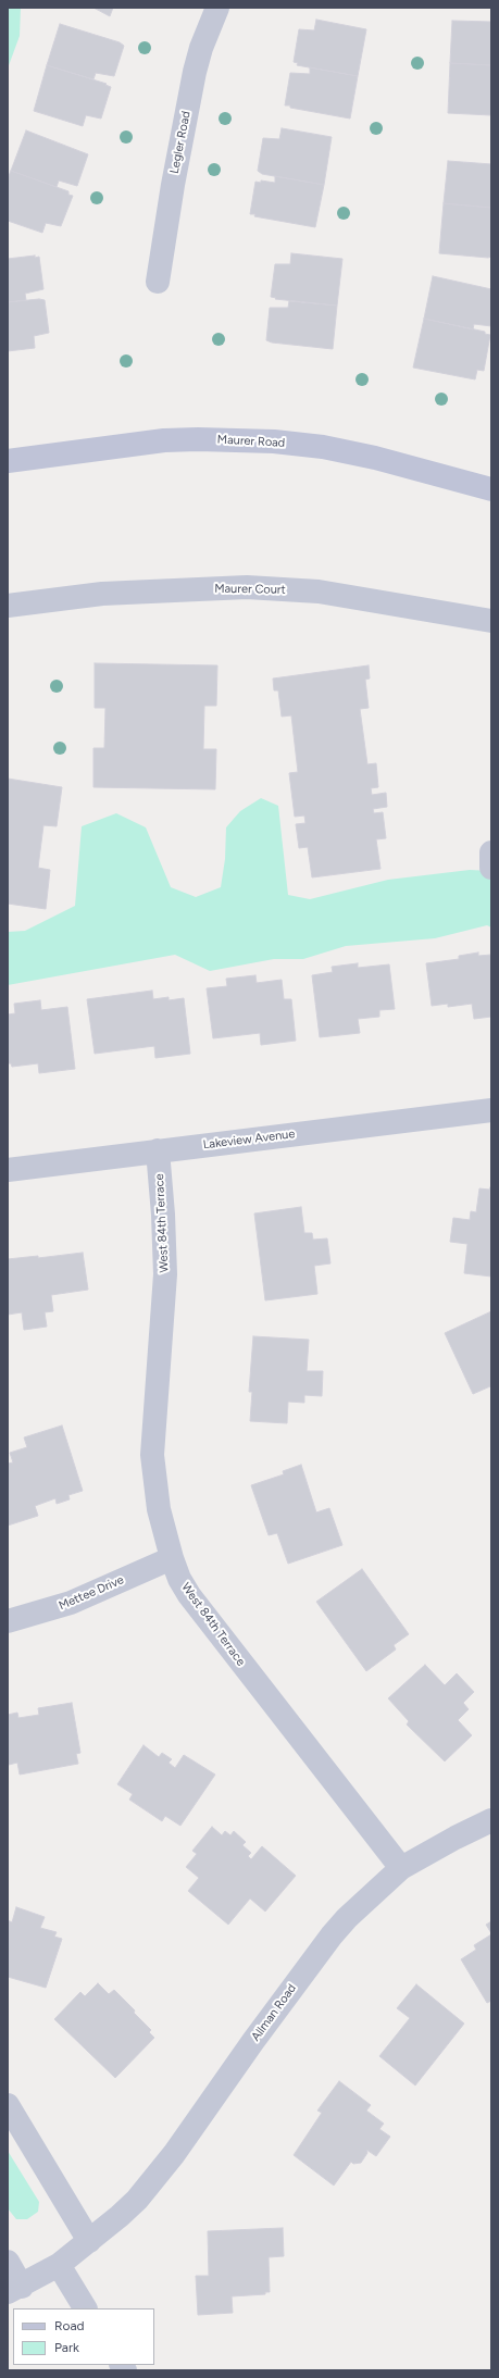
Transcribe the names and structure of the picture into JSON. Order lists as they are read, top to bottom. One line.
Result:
{"streets":{"street":["Legler Road","Maurer Road","Maurer Court","Lakeview Avenue","West 84th Terrace","Mettee Drive","Allman Road"]},"crossings":[["Lakeview Avenue","West 84th Terrace"],["West 84th Terrace","Mettee Drive"],["West 84th Terrace","Allman Road"]],"legend":["Road","Park"]}
